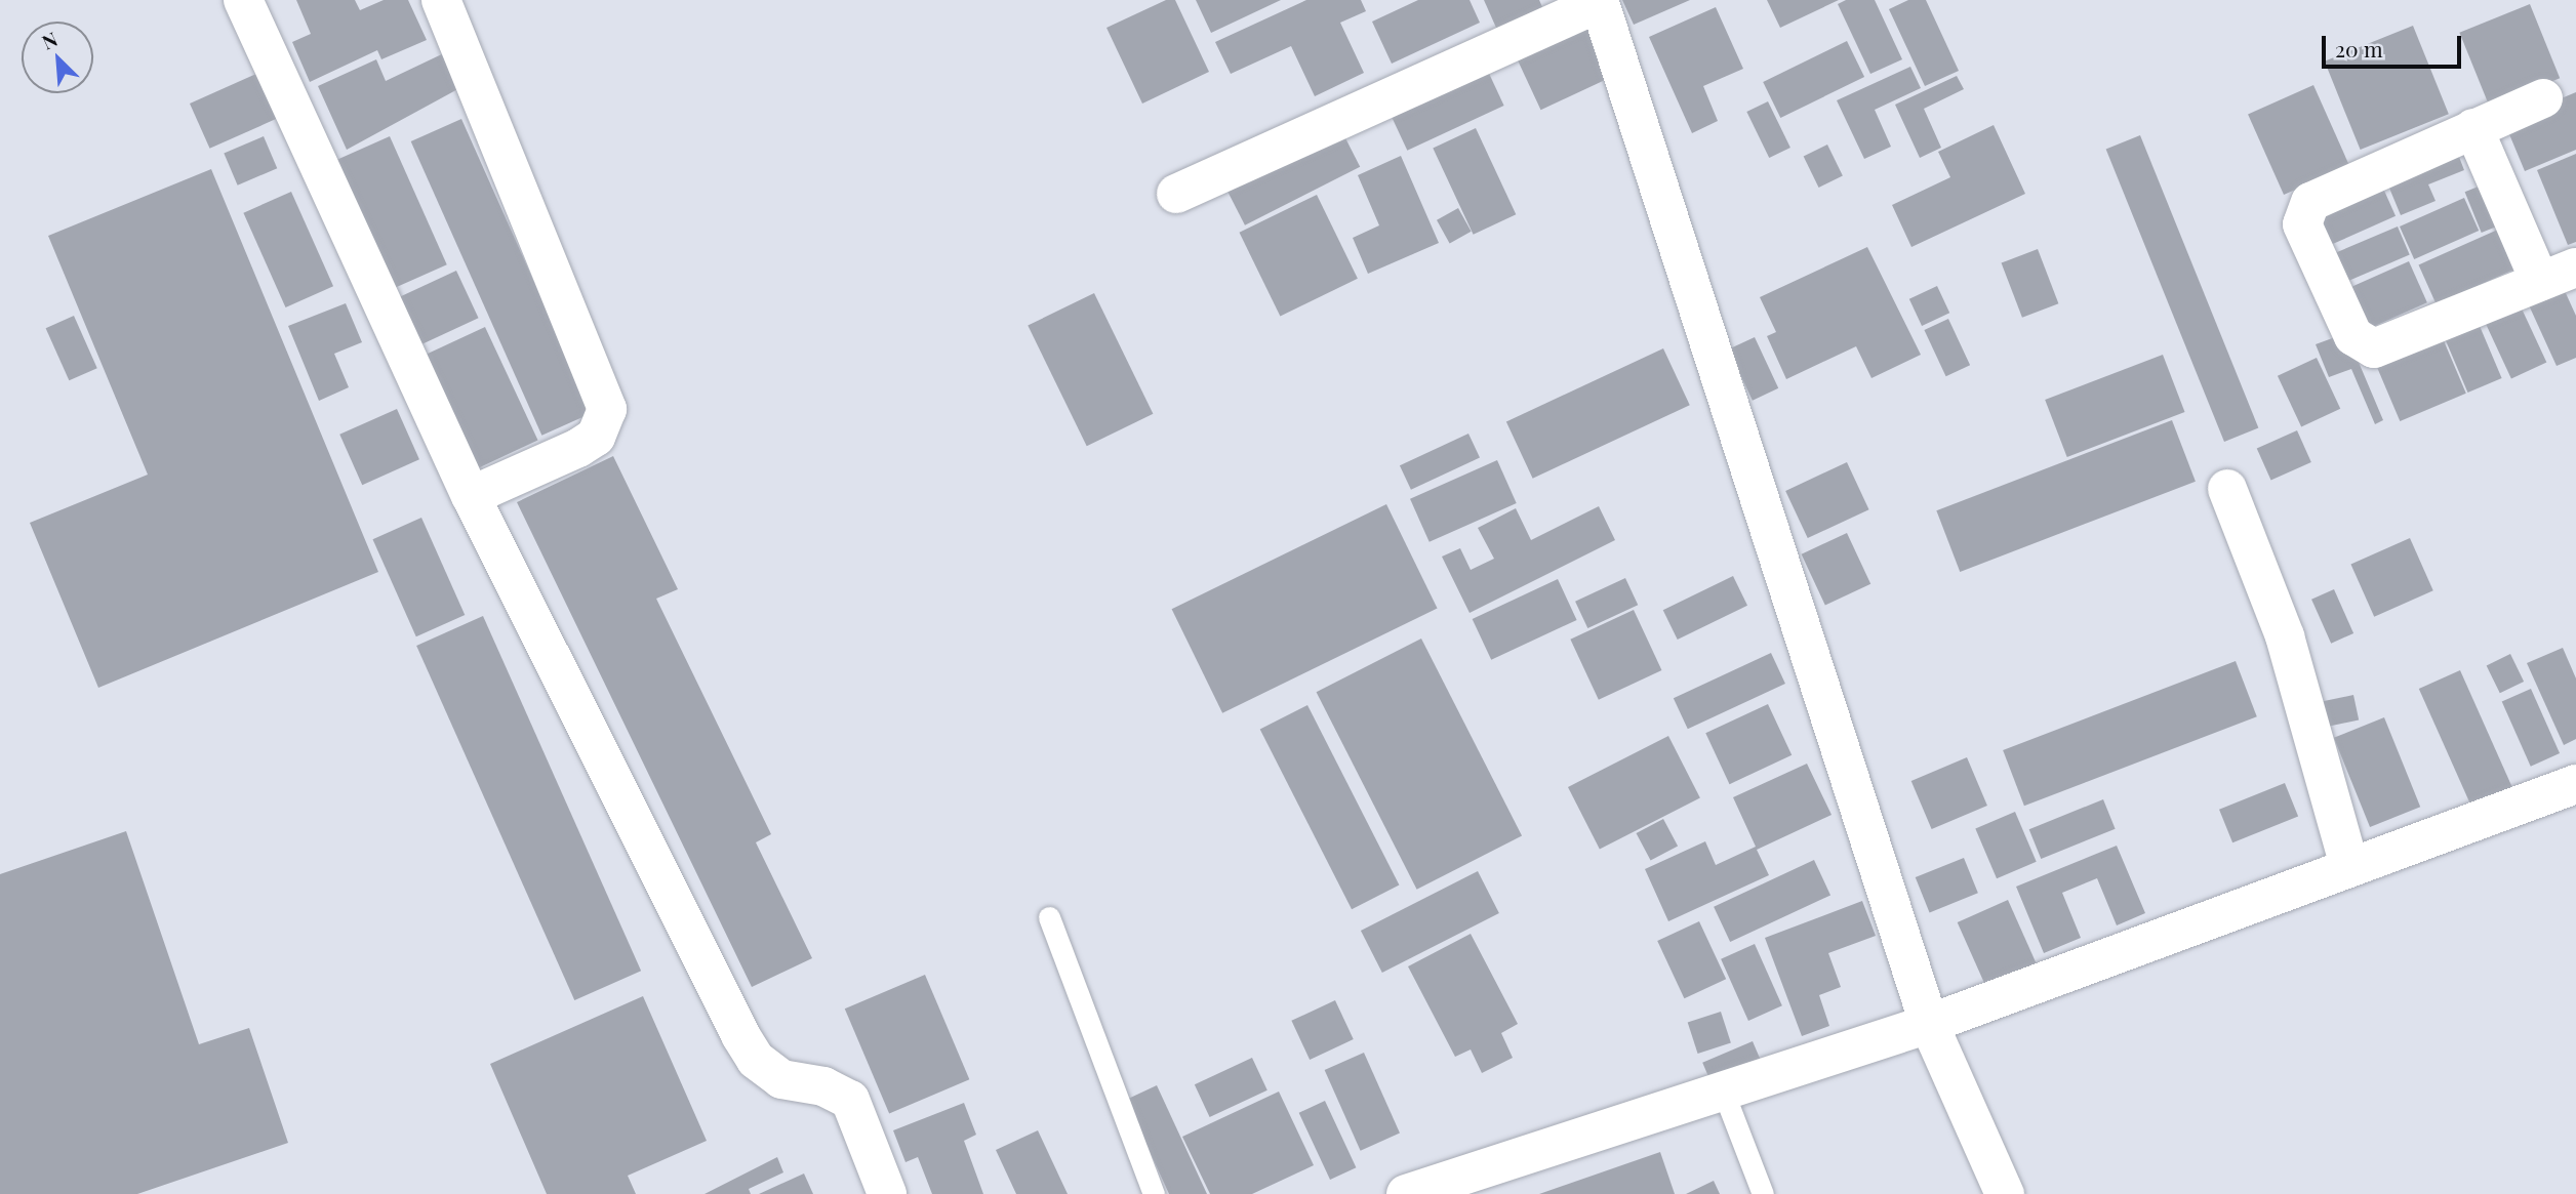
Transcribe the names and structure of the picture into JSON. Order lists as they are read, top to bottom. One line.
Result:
{"scale_bar":"20 m","north":"top left"}
